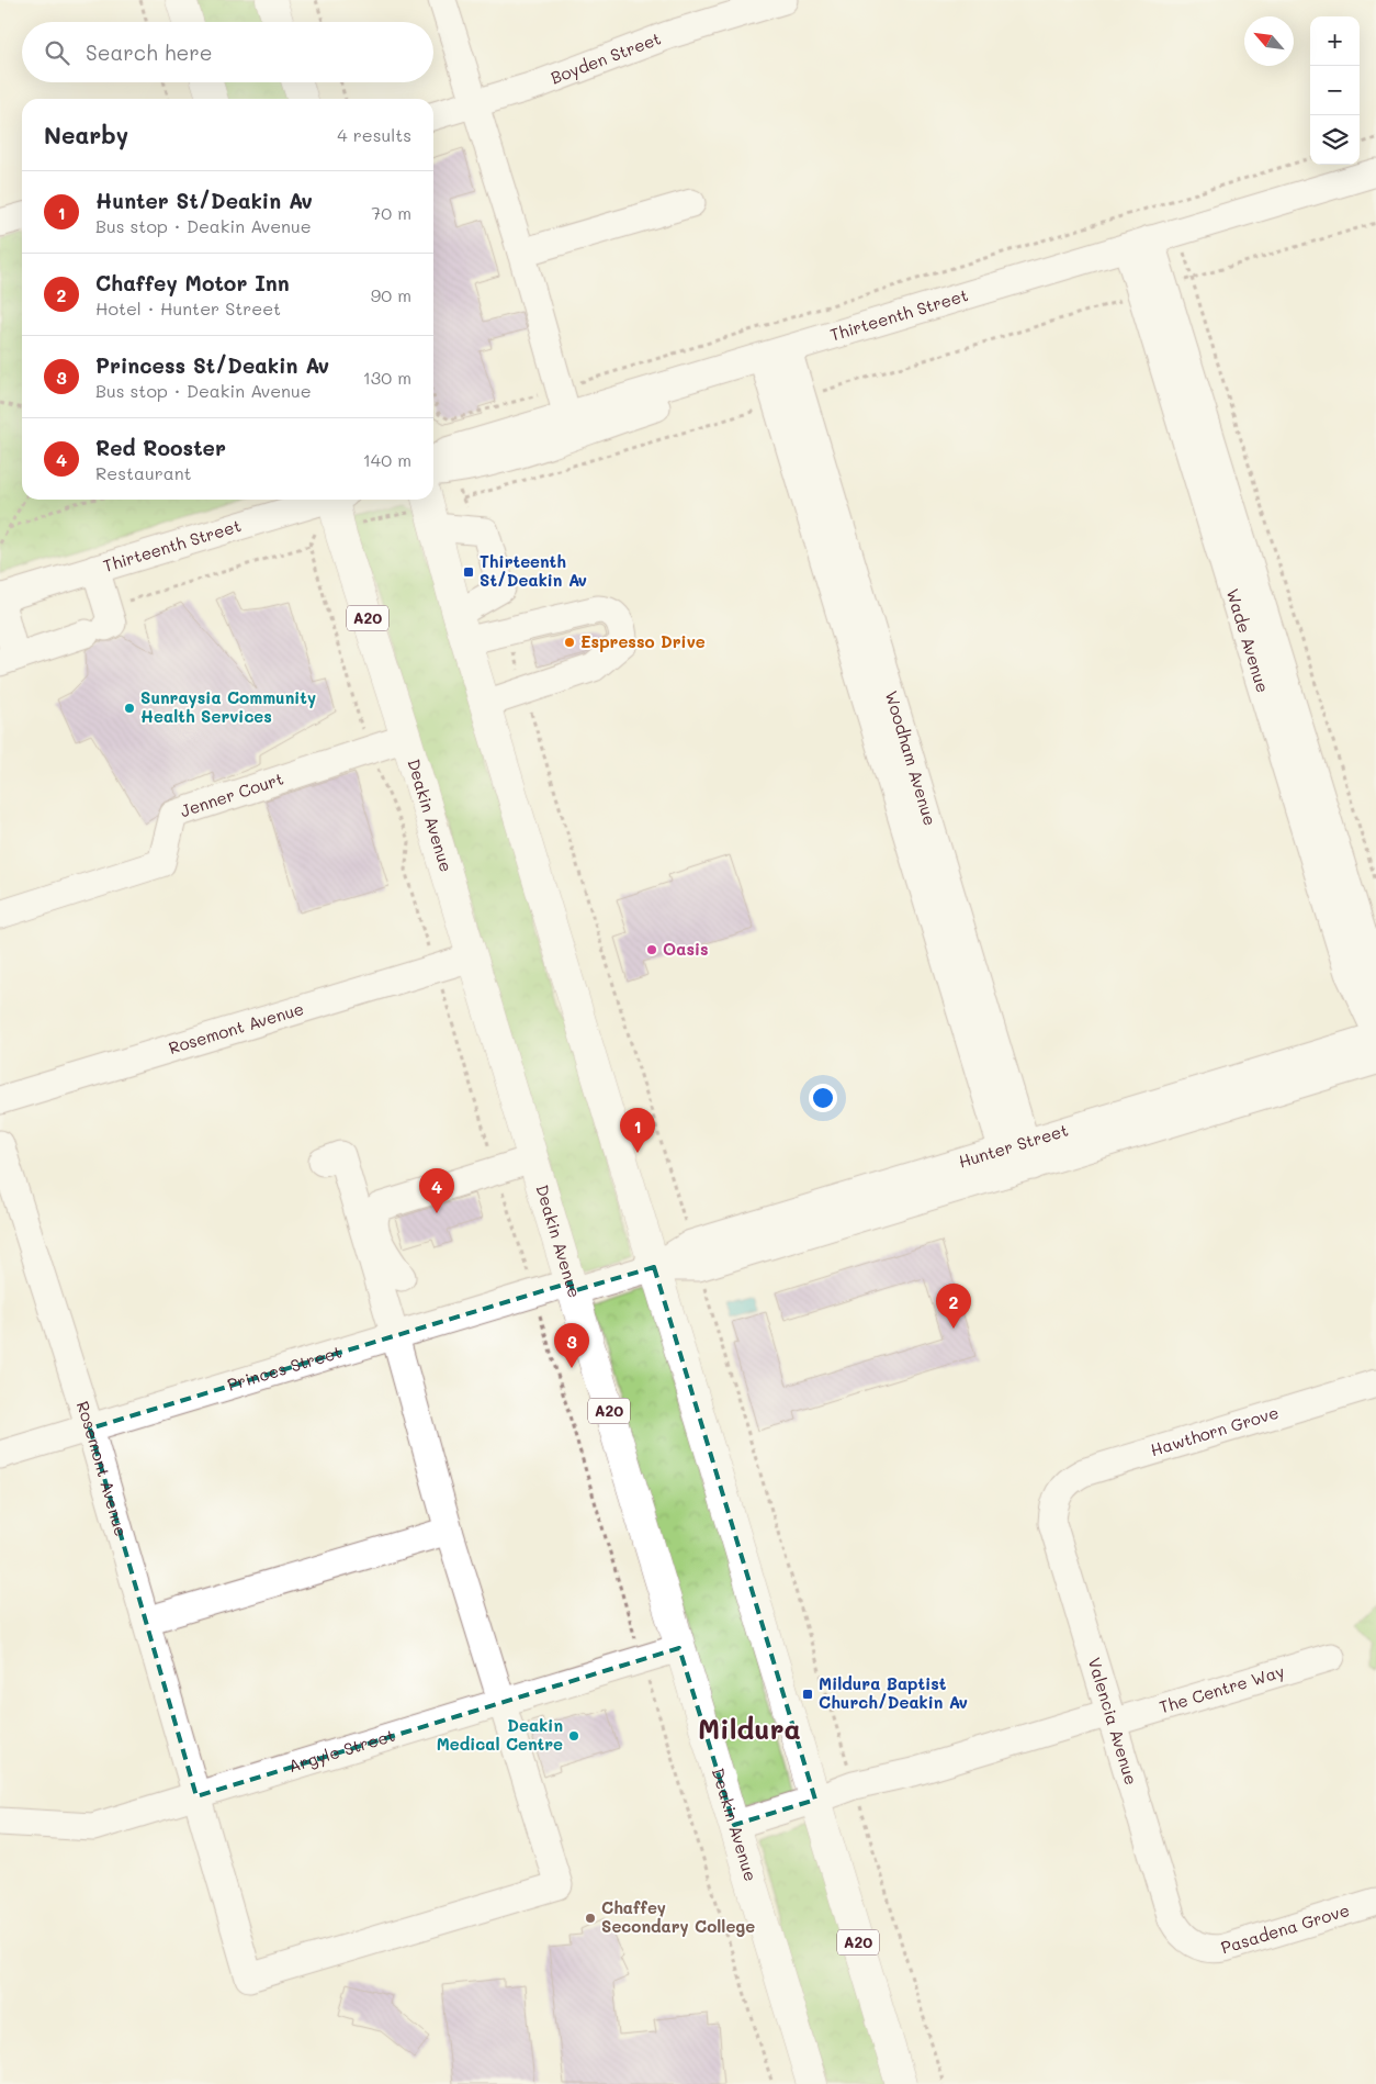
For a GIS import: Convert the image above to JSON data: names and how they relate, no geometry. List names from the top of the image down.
{
  "streets": {
    "highway": ["A20", "Deakin Avenue"],
    "street": [
      "Boyden Street",
      "Thirteenth Street",
      "Wade Avenue",
      "Woodham Avenue",
      "Jenner Court",
      "Rosemont Avenue",
      "Hunter Street",
      "Princes Street",
      "Hawthorn Grove",
      "The Centre Way",
      "Valencia Avenue",
      "Argyle Street",
      "Pasadena Grove"
    ]
  },
  "crossings": [
    ["Thirteenth Street", "Wade Avenue"],
    ["Thirteenth Street", "Woodham Avenue"],
    ["A20", "Hunter Street"],
    ["A20", "The Centre Way"],
    ["Woodham Avenue", "Hunter Street"],
    ["Jenner Court", "Deakin Avenue"],
    ["Deakin Avenue", "Rosemont Avenue"],
    ["Deakin Avenue", "Hunter Street"],
    ["Deakin Avenue", "Princes Street"],
    ["Deakin Avenue", "The Centre Way"],
    ["Deakin Avenue", "Argyle Street"],
    ["Rosemont Avenue", "Princes Street"],
    ["Rosemont Avenue", "Argyle Street"],
    ["Hunter Street", "Princes Street"],
    ["Hawthorn Grove", "Valencia Avenue"],
    ["The Centre Way", "Valencia Avenue"],
    ["Valencia Avenue", "Pasadena Grove"]
  ],
  "districts": ["Mildura"],
  "places": {
    "transit": ["Thirteenth St/Deakin Av", "Mildura Baptist Church/Deakin Av"],
    "other": [
      "Espresso Drive",
      "Sunraysia Community Health Services",
      "Oasis",
      "Deakin Medical Centre",
      "Chaffey Secondary College"
    ]
  },
  "north": "top left",
  "page": {
    "map_buttons": ["+", "−"],
    "search": "Search here",
    "heading": ["Nearby", "4 results"],
    "list": [
      {
        "mark": "1",
        "name": "Hunter St/Deakin Av",
        "note": "Bus stop · Deakin Avenue",
        "value": "70 m"
      },
      {
        "mark": "2",
        "name": "Chaffey Motor Inn",
        "note": "Hotel · Hunter Street",
        "value": "90 m"
      },
      {
        "mark": "3",
        "name": "Princess St/Deakin Av",
        "note": "Bus stop · Deakin Avenue",
        "value": "130 m"
      },
      {
        "mark": "4",
        "name": "Red Rooster",
        "note": "Restaurant",
        "value": "140 m"
      }
    ],
    "pins": [
      "1",
      "4",
      "2",
      "3"
    ]
  }
}
